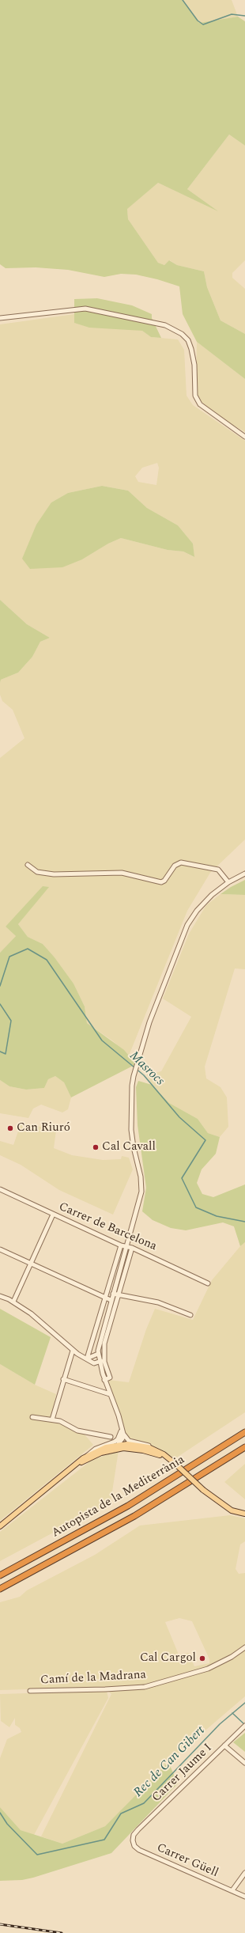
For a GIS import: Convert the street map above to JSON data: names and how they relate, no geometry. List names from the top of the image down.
{
  "streets": {
    "highway": ["Autopista de la Mediterrània"],
    "street": [
      "Carrer de Barcelona",
      "Camí de la Madrana",
      "Carrer Jaume I",
      "Carrer Güell"
    ]
  },
  "crossings": [
    ["Carrer Jaume I", "Carrer Güell"]
  ],
  "water": ["Masrocs", "Rec de Can Gibert"],
  "places": ["Can Riuró", "Cal Cavall", "Cal Cargol"]
}
